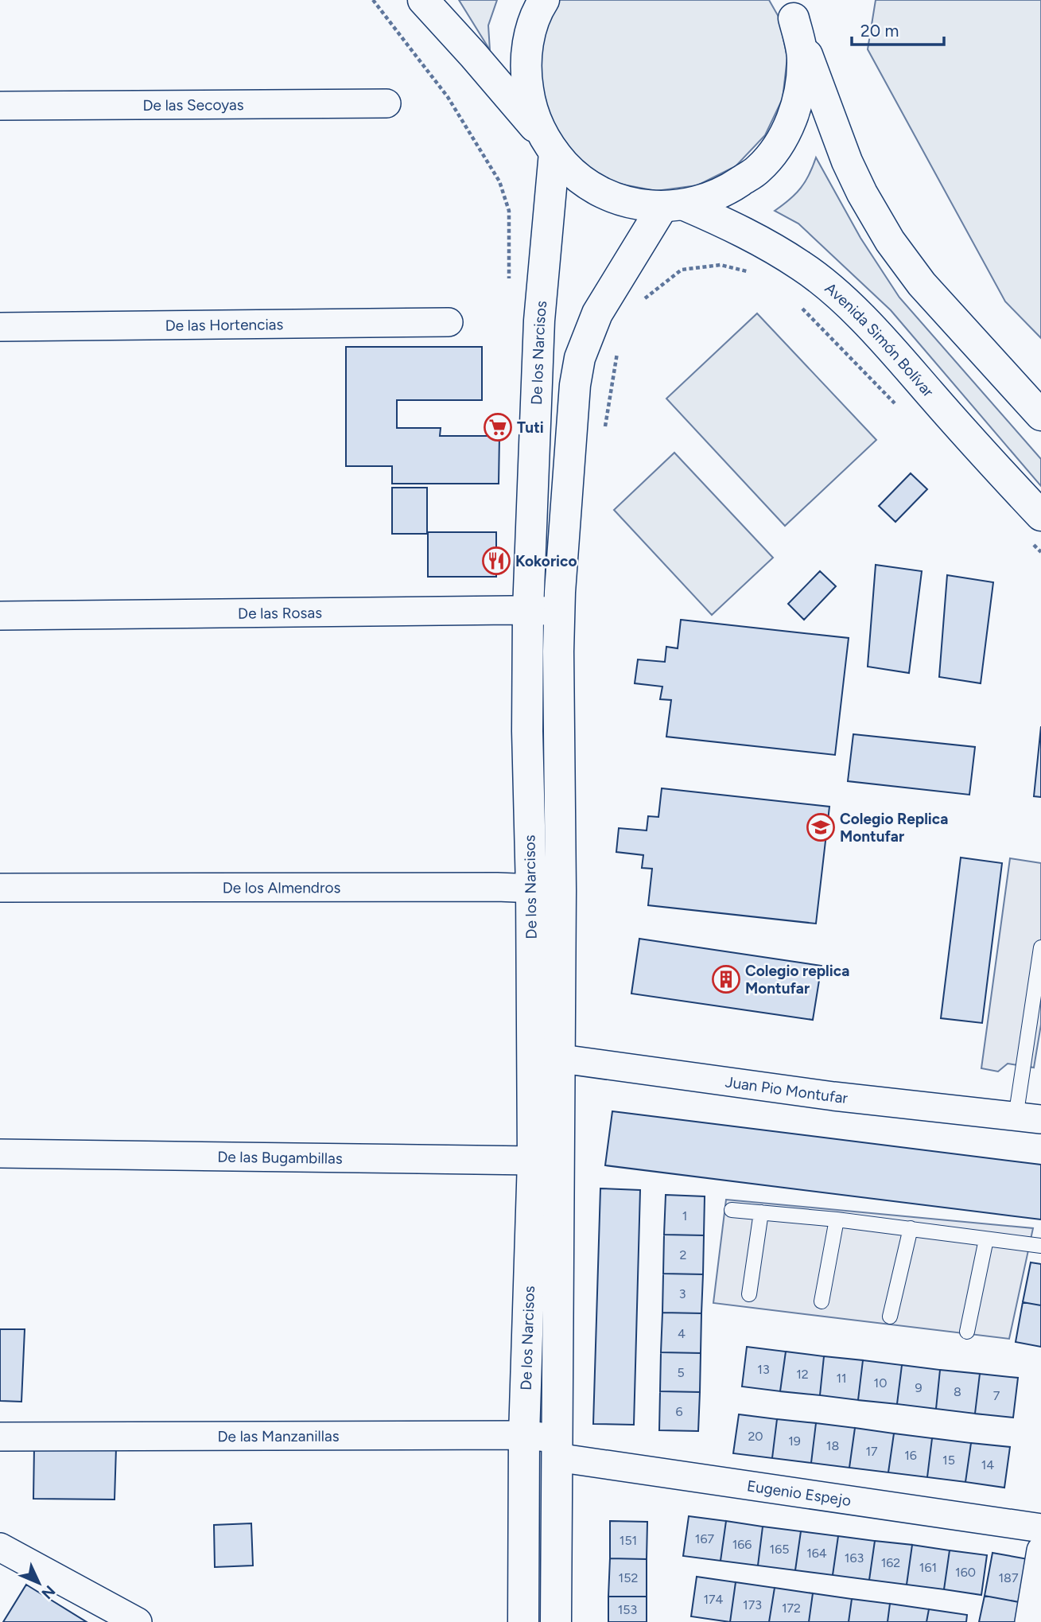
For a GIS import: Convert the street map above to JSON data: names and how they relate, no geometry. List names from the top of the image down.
{
  "streets": {
    "main road": ["Avenida Simón Bolívar", "De los Narcisos"],
    "street": [
      "De las Secoyas",
      "De las Hortencias",
      "De las Rosas",
      "De los Almendros",
      "Juan Pio Montufar",
      "De las Bugambillas",
      "De las Manzanillas",
      "Eugenio Espejo"
    ]
  },
  "crossings": [
    ["Avenida Simón Bolívar", "De los Narcisos"],
    ["De los Narcisos", "De las Rosas"],
    ["De los Narcisos", "De los Almendros"],
    ["De los Narcisos", "Juan Pio Montufar"],
    ["De los Narcisos", "De las Bugambillas"],
    ["De los Narcisos", "De las Manzanillas"],
    ["De los Narcisos", "Eugenio Espejo"],
    ["De las Manzanillas", "Eugenio Espejo"]
  ],
  "places": {
    "supermarket": ["Tuti"],
    "restaurant": ["Kokorico"],
    "school or university": ["Colegio Replica Montufar"],
    "building": ["Colegio replica Montufar"]
  },
  "house_numbers": [
    "1",
    "2",
    "3",
    "4",
    "13",
    "5",
    "12",
    "11",
    "10",
    "9",
    "8",
    "7",
    "6",
    "20",
    "19",
    "18",
    "17",
    "16",
    "15",
    "14",
    "167",
    "151",
    "166",
    "165",
    "164",
    "163",
    "162",
    "161",
    "160",
    "152",
    "187",
    "174",
    "173",
    "172",
    "153"
  ],
  "scale_bar": "20 m",
  "north": "bottom right"
}
